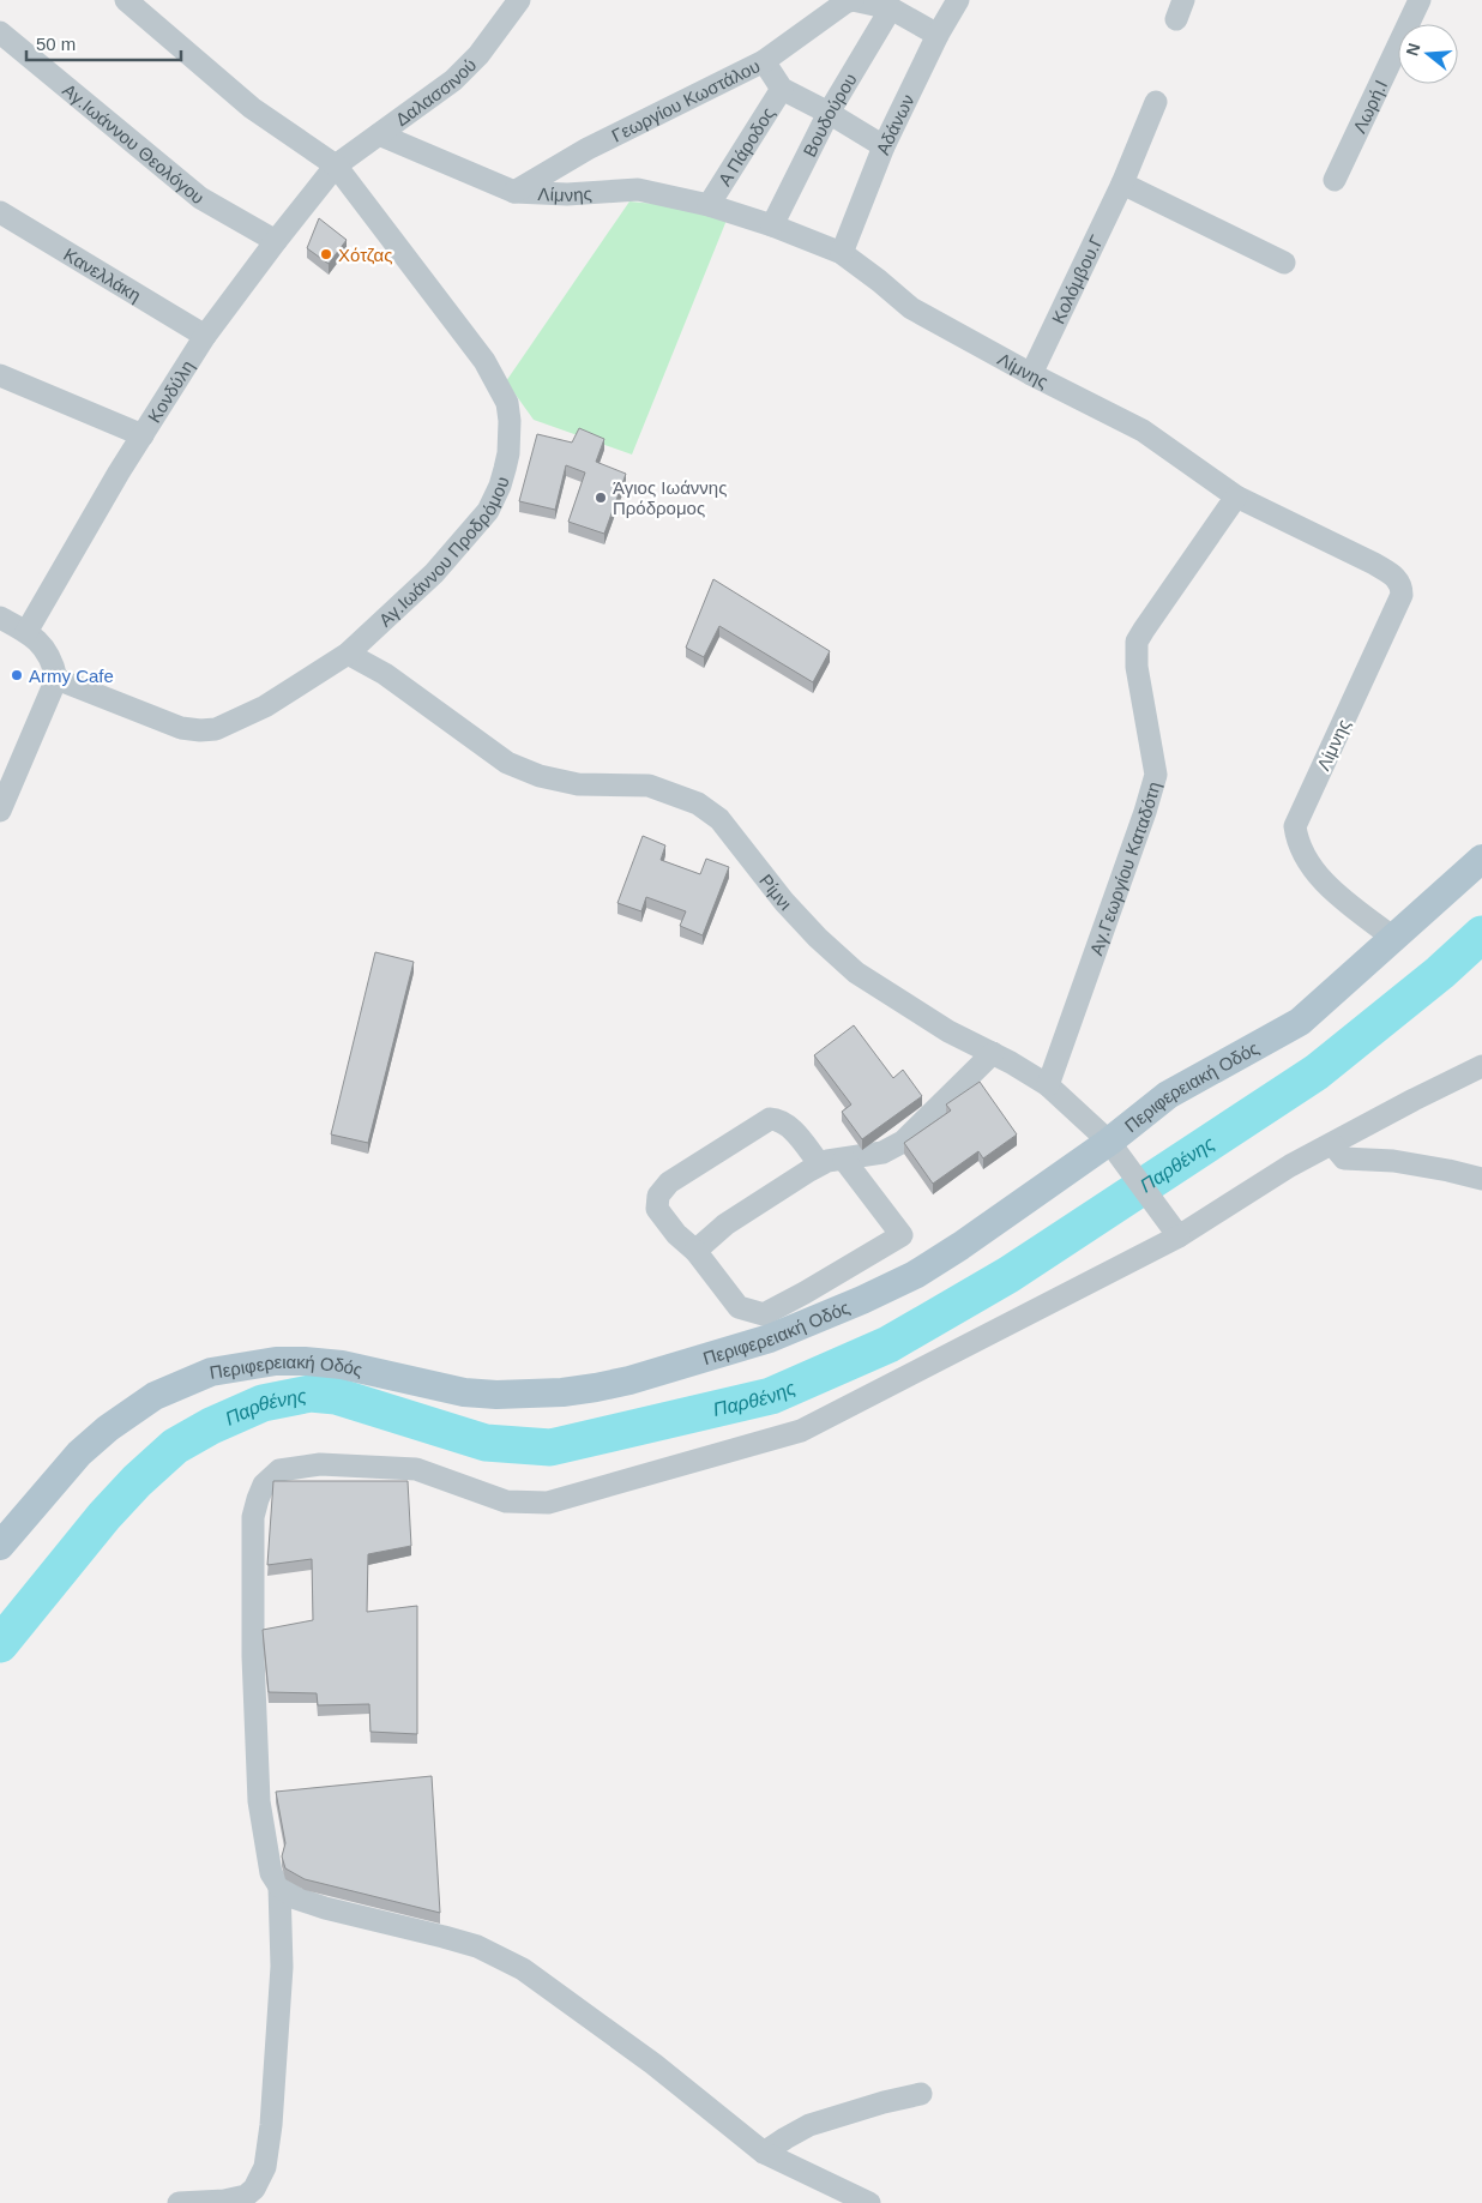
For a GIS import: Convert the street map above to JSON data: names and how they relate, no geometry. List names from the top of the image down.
{
  "streets": {
    "main road": ["Περιφερειακή Οδός"],
    "street": [
      "Δαλασσινού",
      "Γεωργίου Κωστάλου",
      "Λωρή.Ι",
      "Βουδούρου",
      "Αδάνων",
      "Αγ.Ιωάννου Θεολόγου",
      "Α Πάροδος",
      "Λίμνης",
      "Κανελλάκη",
      "Κολόμβου.Γ",
      "Κονδύλη",
      "Αγ.Ιωάννου Προδρόμου",
      "Αγ.Γεωργίου Καταδότη",
      "Ρίμνι"
    ]
  },
  "crossings": [
    ["Δαλασσινού", "Λίμνης"],
    ["Δαλασσινού", "Κονδύλη"],
    ["Δαλασσινού", "Αγ.Ιωάννου Προδρόμου"],
    ["Γεωργίου Κωστάλου", "Βουδούρου"],
    ["Γεωργίου Κωστάλου", "Αδάνων"],
    ["Γεωργίου Κωστάλου", "Λίμνης"],
    ["Βουδούρου", "Λίμνης"],
    ["Αδάνων", "Λίμνης"],
    ["Αγ.Ιωάννου Θεολόγου", "Κονδύλη"],
    ["Α Πάροδος", "Λίμνης"],
    ["Λίμνης", "Κολόμβου.Γ"],
    ["Λίμνης", "Αγ.Γεωργίου Καταδότη"],
    ["Λίμνης", "Περιφερειακή Οδός"],
    ["Κανελλάκη", "Κονδύλη"],
    ["Κονδύλη", "Αγ.Ιωάννου Προδρόμου"],
    ["Αγ.Ιωάννου Προδρόμου", "Ρίμνι"],
    ["Αγ.Γεωργίου Καταδότη", "Ρίμνι"],
    ["Ρίμνι", "Περιφερειακή Οδός"]
  ],
  "water": ["Παρθένης"],
  "places": ["Χότζας", "Άγιος Ιωάννης Πρόδρομος", "Army Cafe"],
  "scale_bar": "50 m",
  "north": "left"
}
